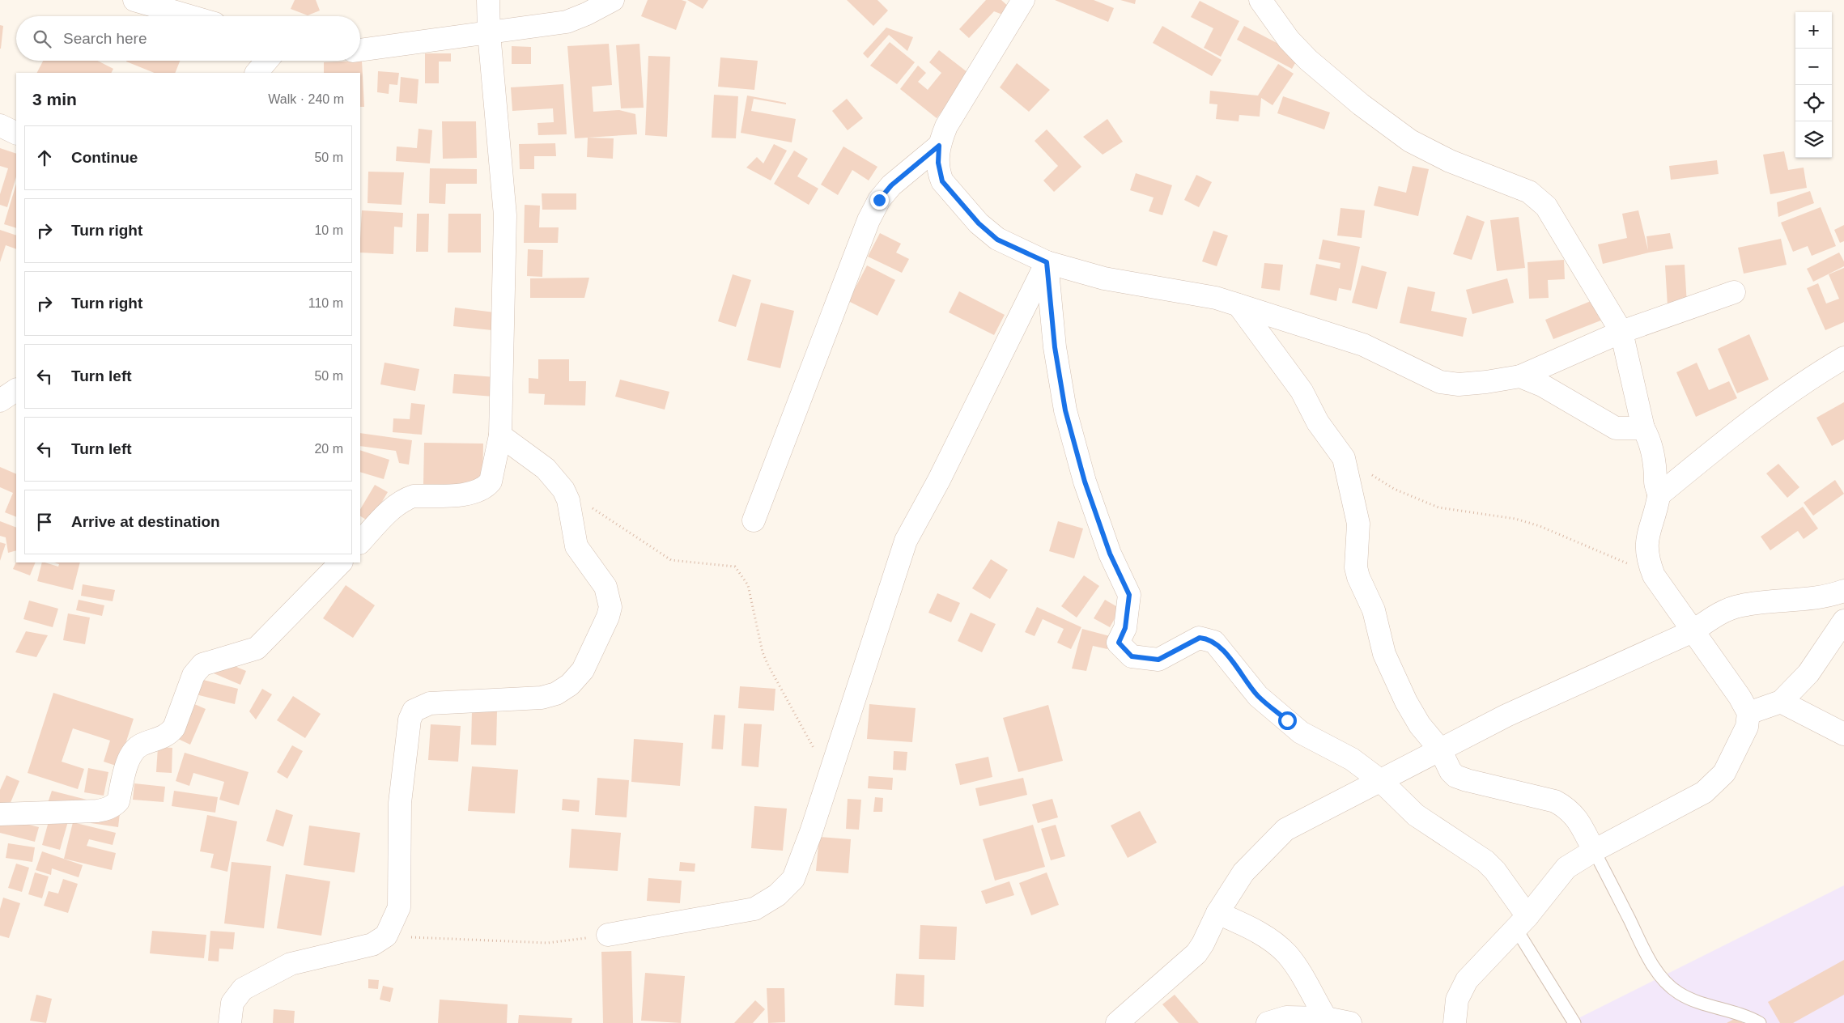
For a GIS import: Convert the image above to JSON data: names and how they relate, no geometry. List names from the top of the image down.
{
  "page": {
    "map_buttons": ["+", "−"],
    "search": "Search here",
    "heading": ["3 min", "Walk · 240 m"],
    "list": [
      ["Continue", "50 m"],
      ["Turn right", "10 m"],
      ["Turn right", "110 m"],
      ["Turn left", "50 m"],
      ["Turn left", "20 m"],
      "Arrive at destination"
    ]
  }
}
